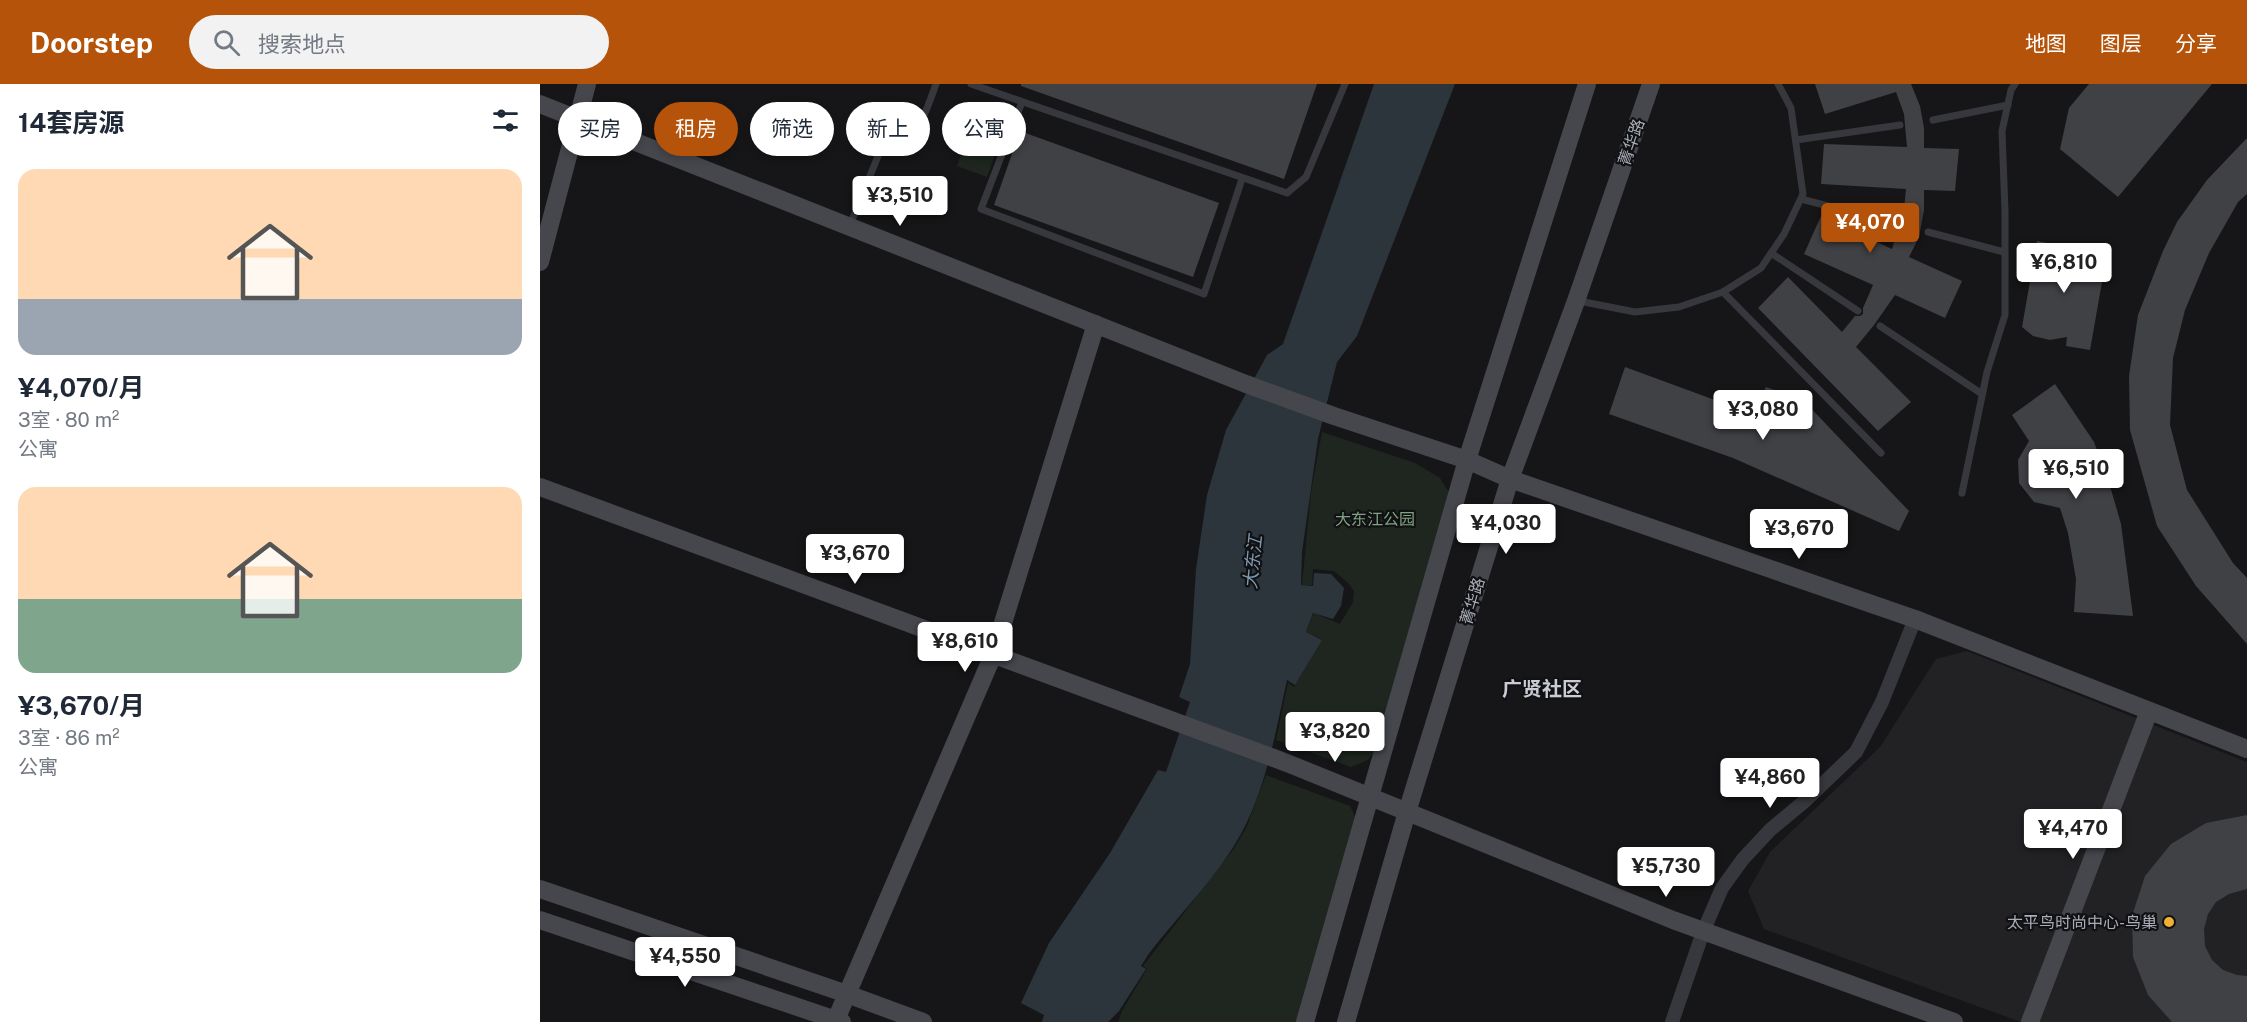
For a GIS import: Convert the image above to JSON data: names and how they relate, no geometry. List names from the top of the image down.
{
  "streets": {
    "street": ["菁华路"]
  },
  "districts": ["广贤社区"],
  "water": ["大东江"],
  "parks": ["大东江公园"],
  "places": ["太平鸟时尚中心-鸟巢"],
  "page": {
    "header": "Doorstep",
    "search": "搜索地点",
    "nav": ["地图", "图层", "分享"],
    "heading": "14套房源",
    "chip": [
      "买房",
      "租房",
      "筛选",
      "新上",
      "公寓"
    ],
    "list": [
      {
        "name": "¥4,070/月",
        "note": "3室 · 80 m² · 公寓"
      },
      {
        "name": "¥3,670/月",
        "note": "3室 · 86 m² · 公寓"
      }
    ],
    "price": [
      "¥3,510",
      "¥4,070",
      "¥6,810",
      "¥3,080",
      "¥6,510",
      "¥4,030",
      "¥3,670",
      "¥3,670",
      "¥8,610",
      "¥3,820",
      "¥4,860",
      "¥4,470",
      "¥5,730",
      "¥4,550"
    ]
  }
}
